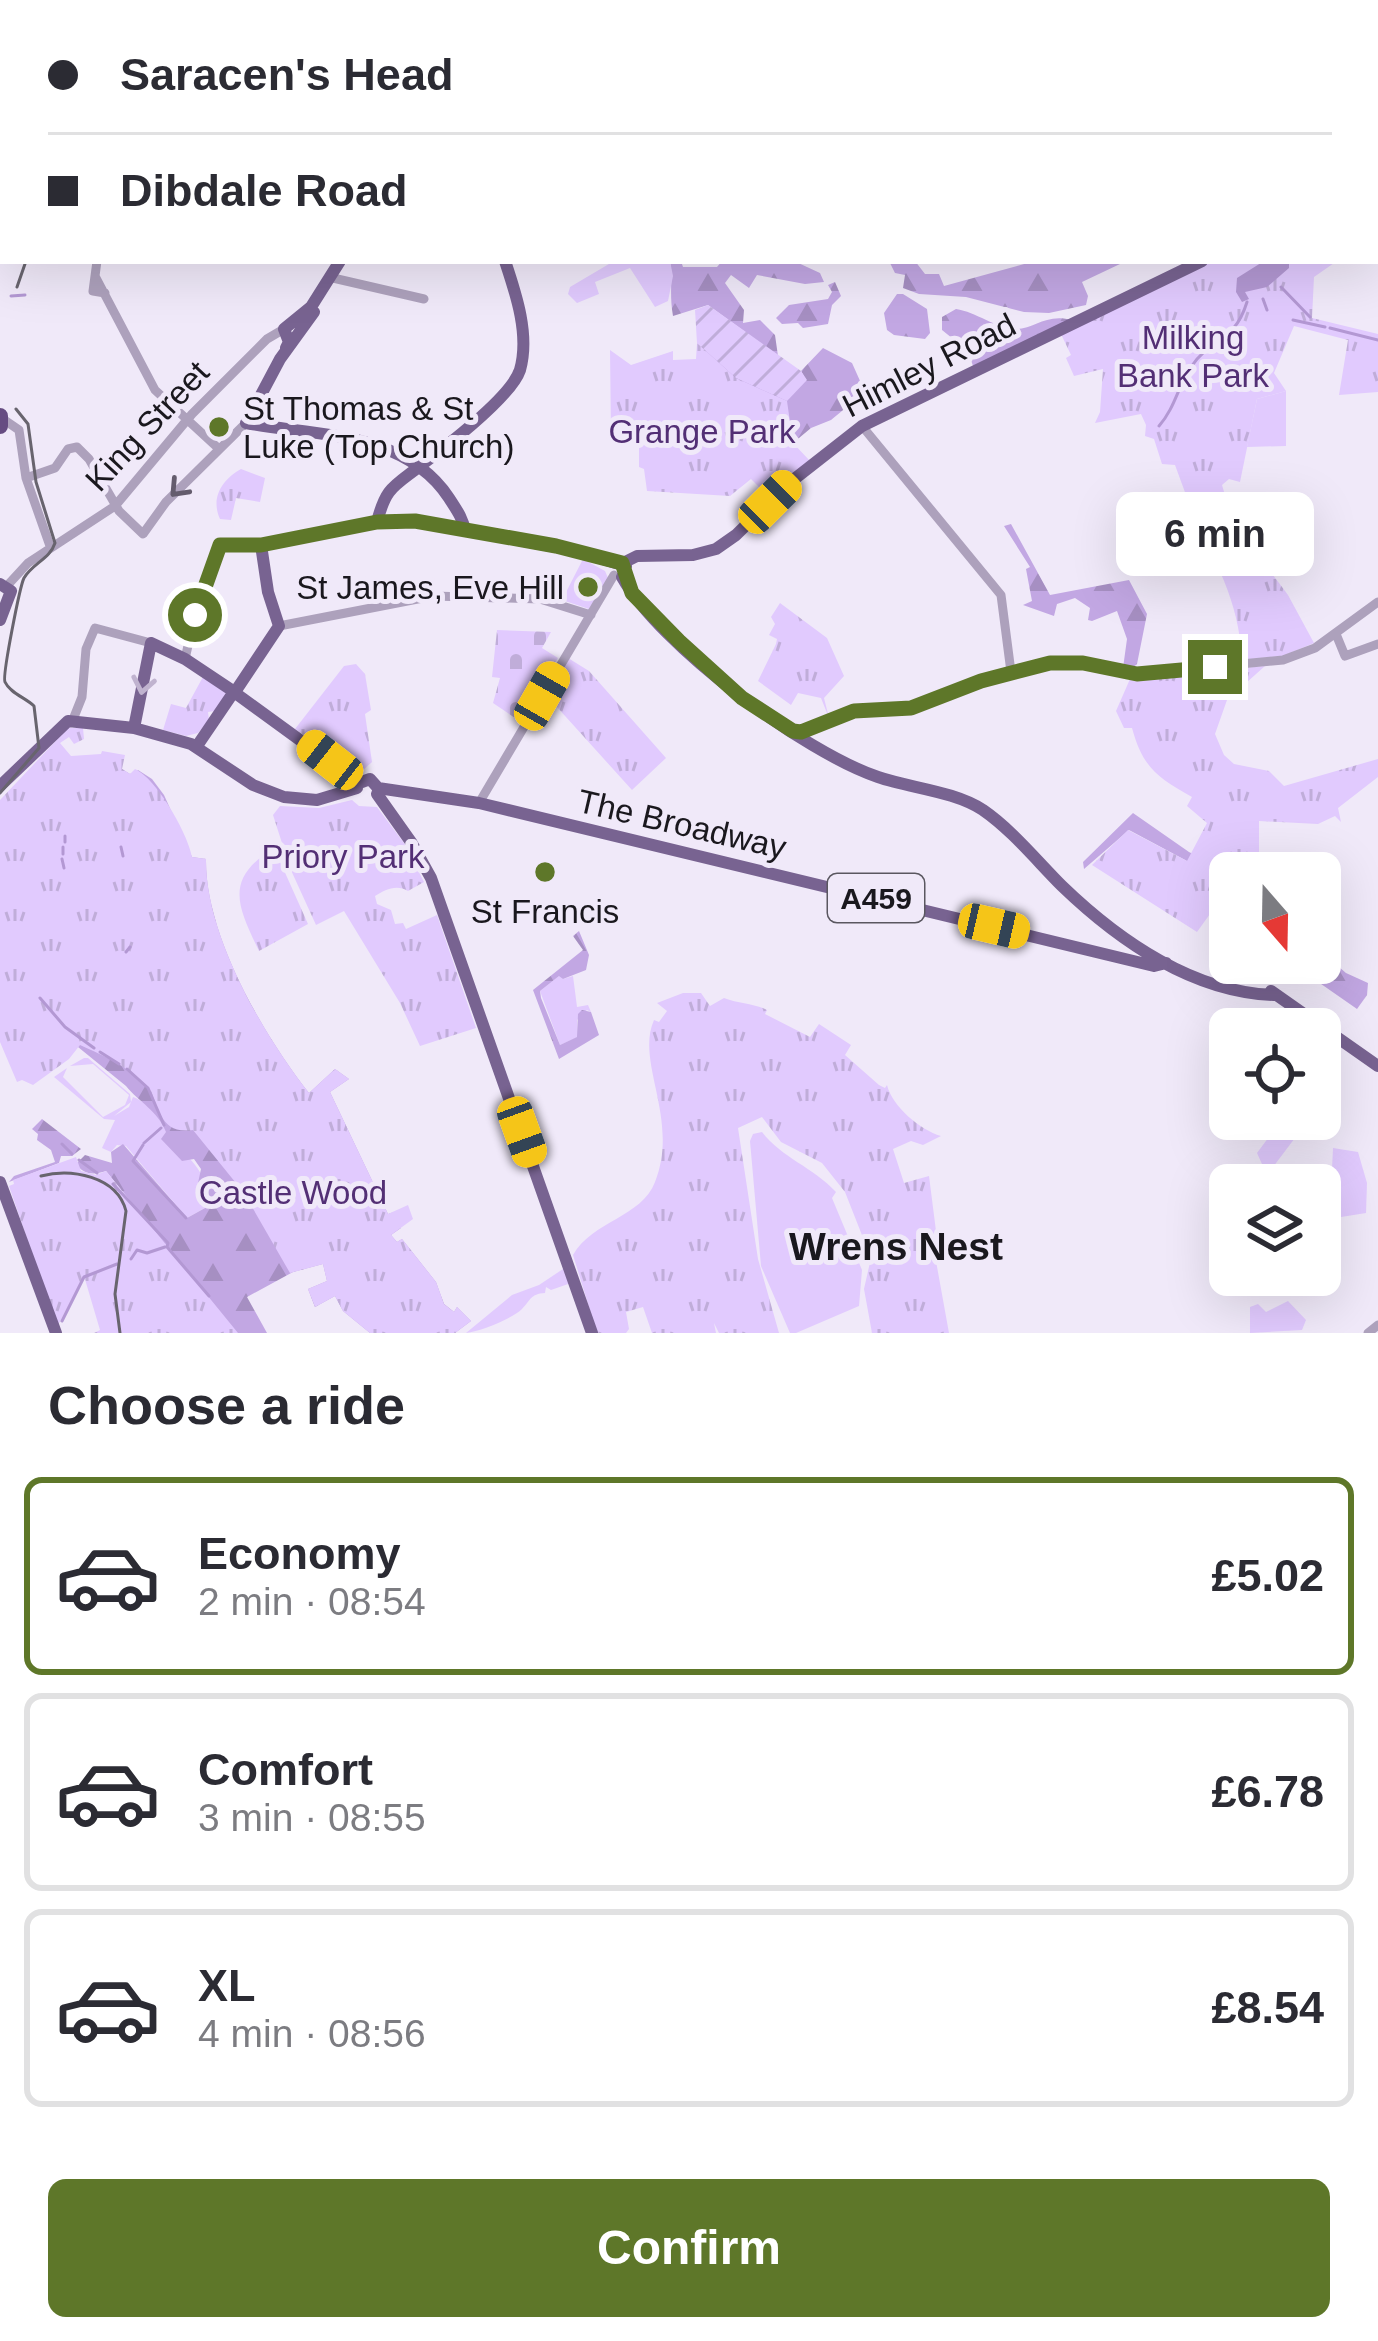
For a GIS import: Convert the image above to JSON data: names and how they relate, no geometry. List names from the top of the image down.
{
  "streets": {
    "main road": ["Himley Road", "The Broadway", "A459"],
    "street": ["King Street"]
  },
  "crossings": [
    ["The Broadway", "A459"]
  ],
  "districts": ["Wrens Nest"],
  "parks": [
    "Milking Bank Park",
    "Grange Park",
    "Priory Park",
    "Castle Wood"
  ],
  "places": ["St Thomas & St Luke (Top Church)", "St James, Eve Hill", "St Francis"],
  "north": "bottom",
  "page": {
    "banner": ["Saracen's Head", "Dibdale Road"],
    "bubble": "6 min",
    "heading": "Choose a ride",
    "list": [
      {
        "name": "Economy",
        "note": "2 min · 08:54",
        "value": "£5.02"
      },
      {
        "name": "Comfort",
        "note": "3 min · 08:55",
        "value": "£6.78"
      },
      {
        "name": "XL",
        "note": "4 min · 08:56",
        "value": "£8.54"
      }
    ],
    "buttons": "Confirm"
  }
}
